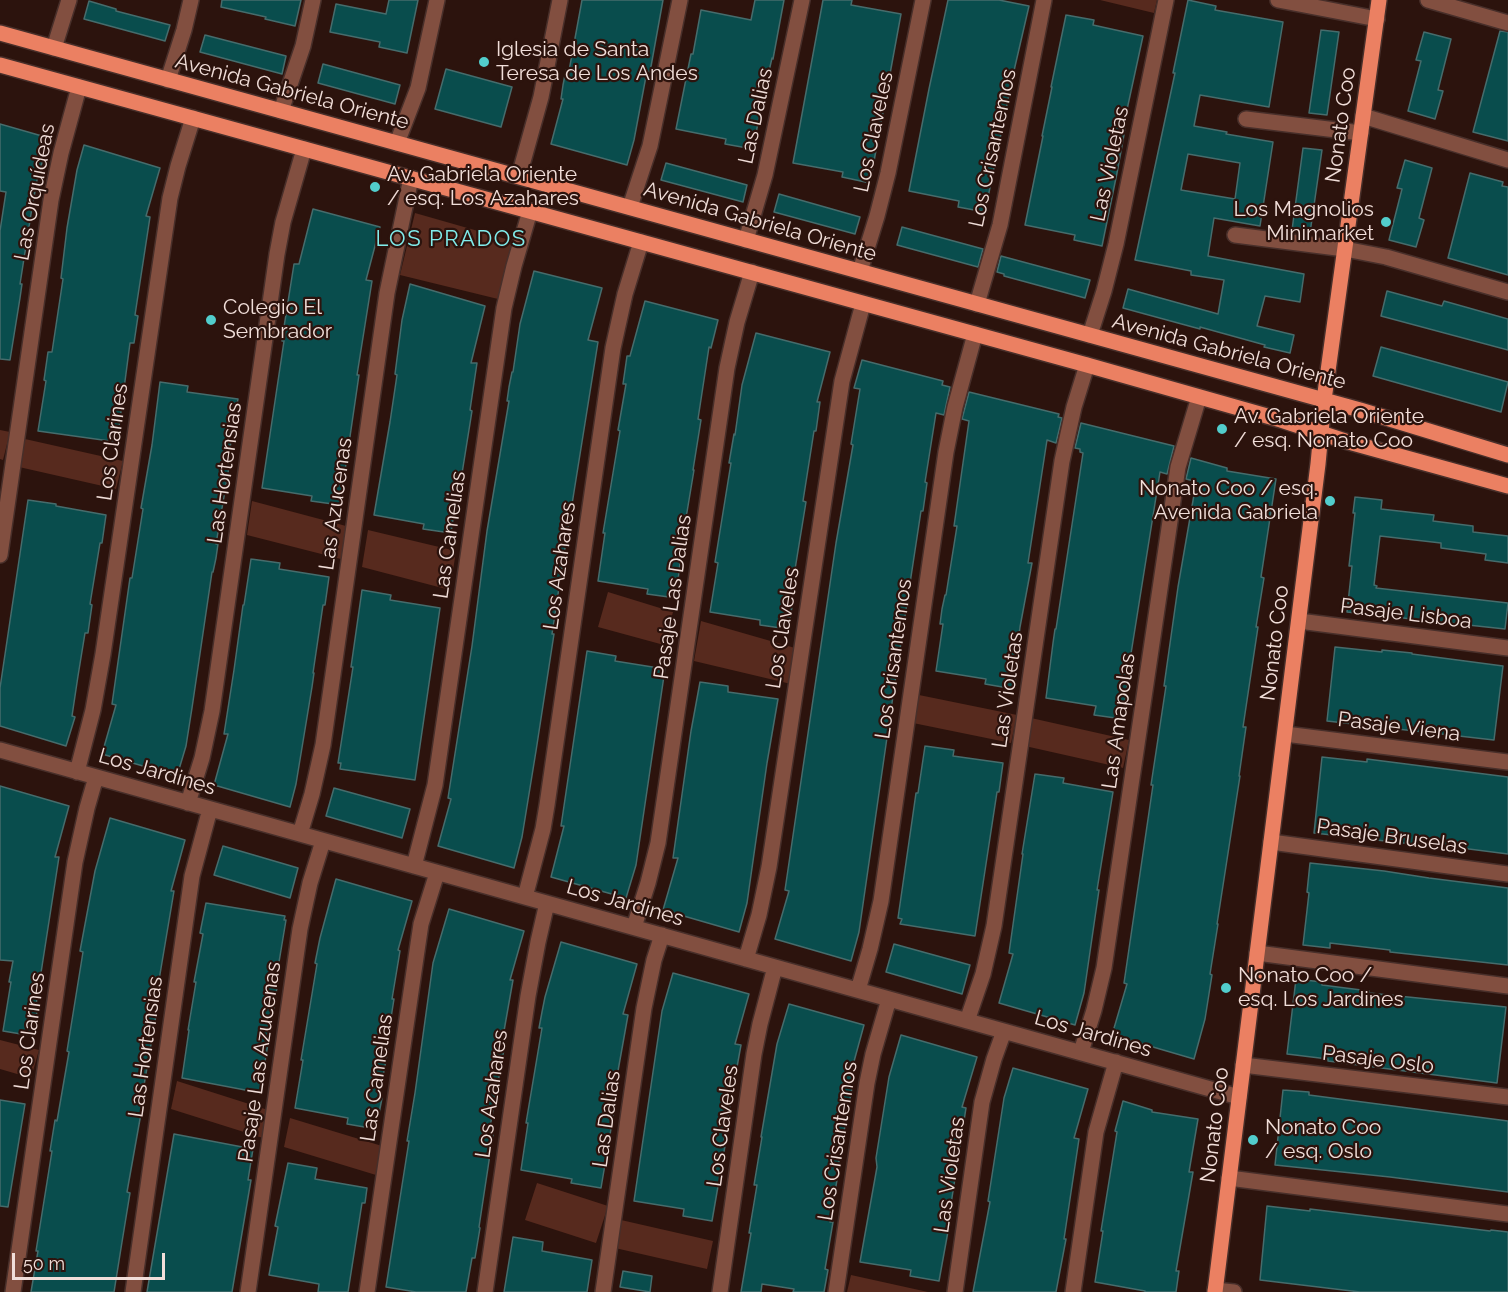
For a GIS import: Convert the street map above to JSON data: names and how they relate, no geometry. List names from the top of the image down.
{
  "streets": {
    "main road": ["Avenida Gabriela Oriente", "Nonato Coo"],
    "street": [
      "Las Dalias",
      "Los Claveles",
      "Los Crisantemos",
      "Las Violetas",
      "Las Orquídeas",
      "Los Clarines",
      "Las Hortensias",
      "Las Azucenas",
      "Las Camelias",
      "Los Azahares",
      "Pasaje Las Dalias",
      "Pasaje Lisboa",
      "Las Amapolas",
      "Pasaje Viena",
      "Los Jardines",
      "Pasaje Bruselas",
      "Pasaje Oslo",
      "Pasaje Las Azucenas"
    ]
  },
  "crossings": [
    ["Avenida Gabriela Oriente", "Las Dalias"],
    ["Avenida Gabriela Oriente", "Nonato Coo"],
    ["Avenida Gabriela Oriente", "Los Claveles"],
    ["Avenida Gabriela Oriente", "Los Crisantemos"],
    ["Avenida Gabriela Oriente", "Las Violetas"],
    ["Las Dalias", "Los Jardines"],
    ["Nonato Coo", "Pasaje Lisboa"],
    ["Nonato Coo", "Pasaje Viena"],
    ["Nonato Coo", "Los Jardines"],
    ["Nonato Coo", "Pasaje Bruselas"],
    ["Nonato Coo", "Pasaje Oslo"],
    ["Los Claveles", "Los Jardines"],
    ["Los Crisantemos", "Los Jardines"],
    ["Las Violetas", "Los Jardines"],
    ["Los Clarines", "Los Jardines"],
    ["Las Hortensias", "Los Jardines"],
    ["Las Azucenas", "Los Jardines"],
    ["Las Camelias", "Los Jardines"],
    ["Los Azahares", "Los Jardines"],
    ["Pasaje Las Dalias", "Los Jardines"],
    ["Las Amapolas", "Los Jardines"],
    ["Los Jardines", "Pasaje Las Azucenas"]
  ],
  "districts": ["LOS PRADOS"],
  "places": [
    "Iglesia de Santa Teresa de Los Andes",
    "Av. Gabriela Oriente / esq. Los Azahares",
    "Los Magnolios Minimarket",
    "Colegio El Sembrador",
    "Av. Gabriela Oriente / esq. Nonato Coo",
    "Nonato Coo / esq. Avenida Gabriela",
    "Nonato Coo / esq. Los Jardines",
    "Nonato Coo / esq. Oslo"
  ],
  "scale_bar": "50 m"
}
